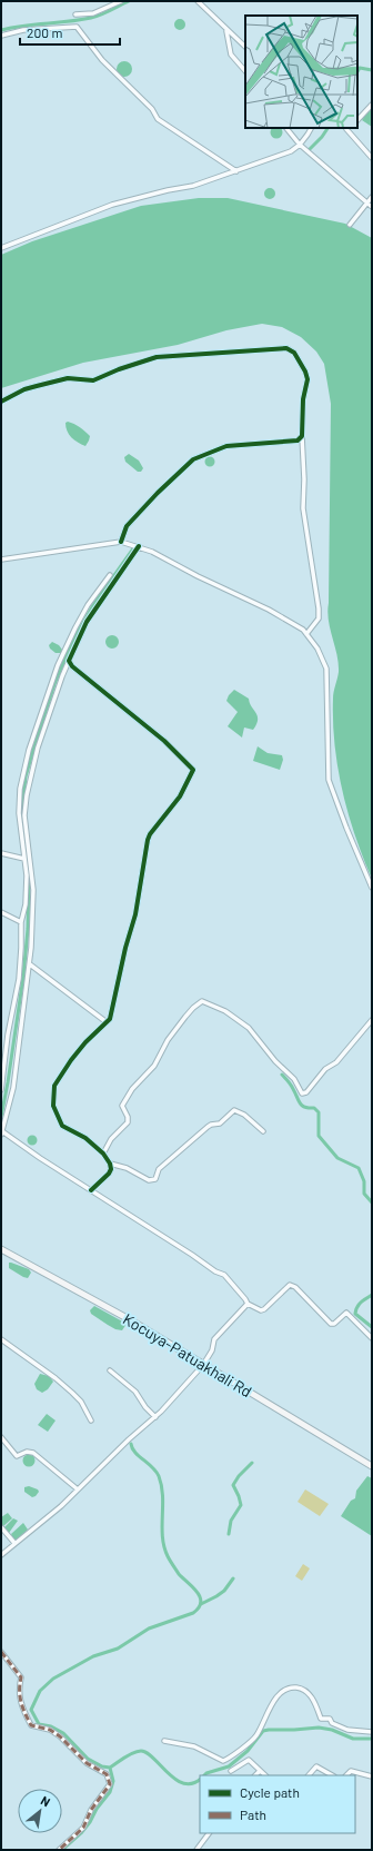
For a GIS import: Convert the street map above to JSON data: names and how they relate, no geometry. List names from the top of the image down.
{
  "streets": {
    "main road": ["Kocuya-Patuakhali Rd"]
  },
  "legend": ["Cycle path", "Path"],
  "scale_bar": "200 m",
  "north": "top right"
}
